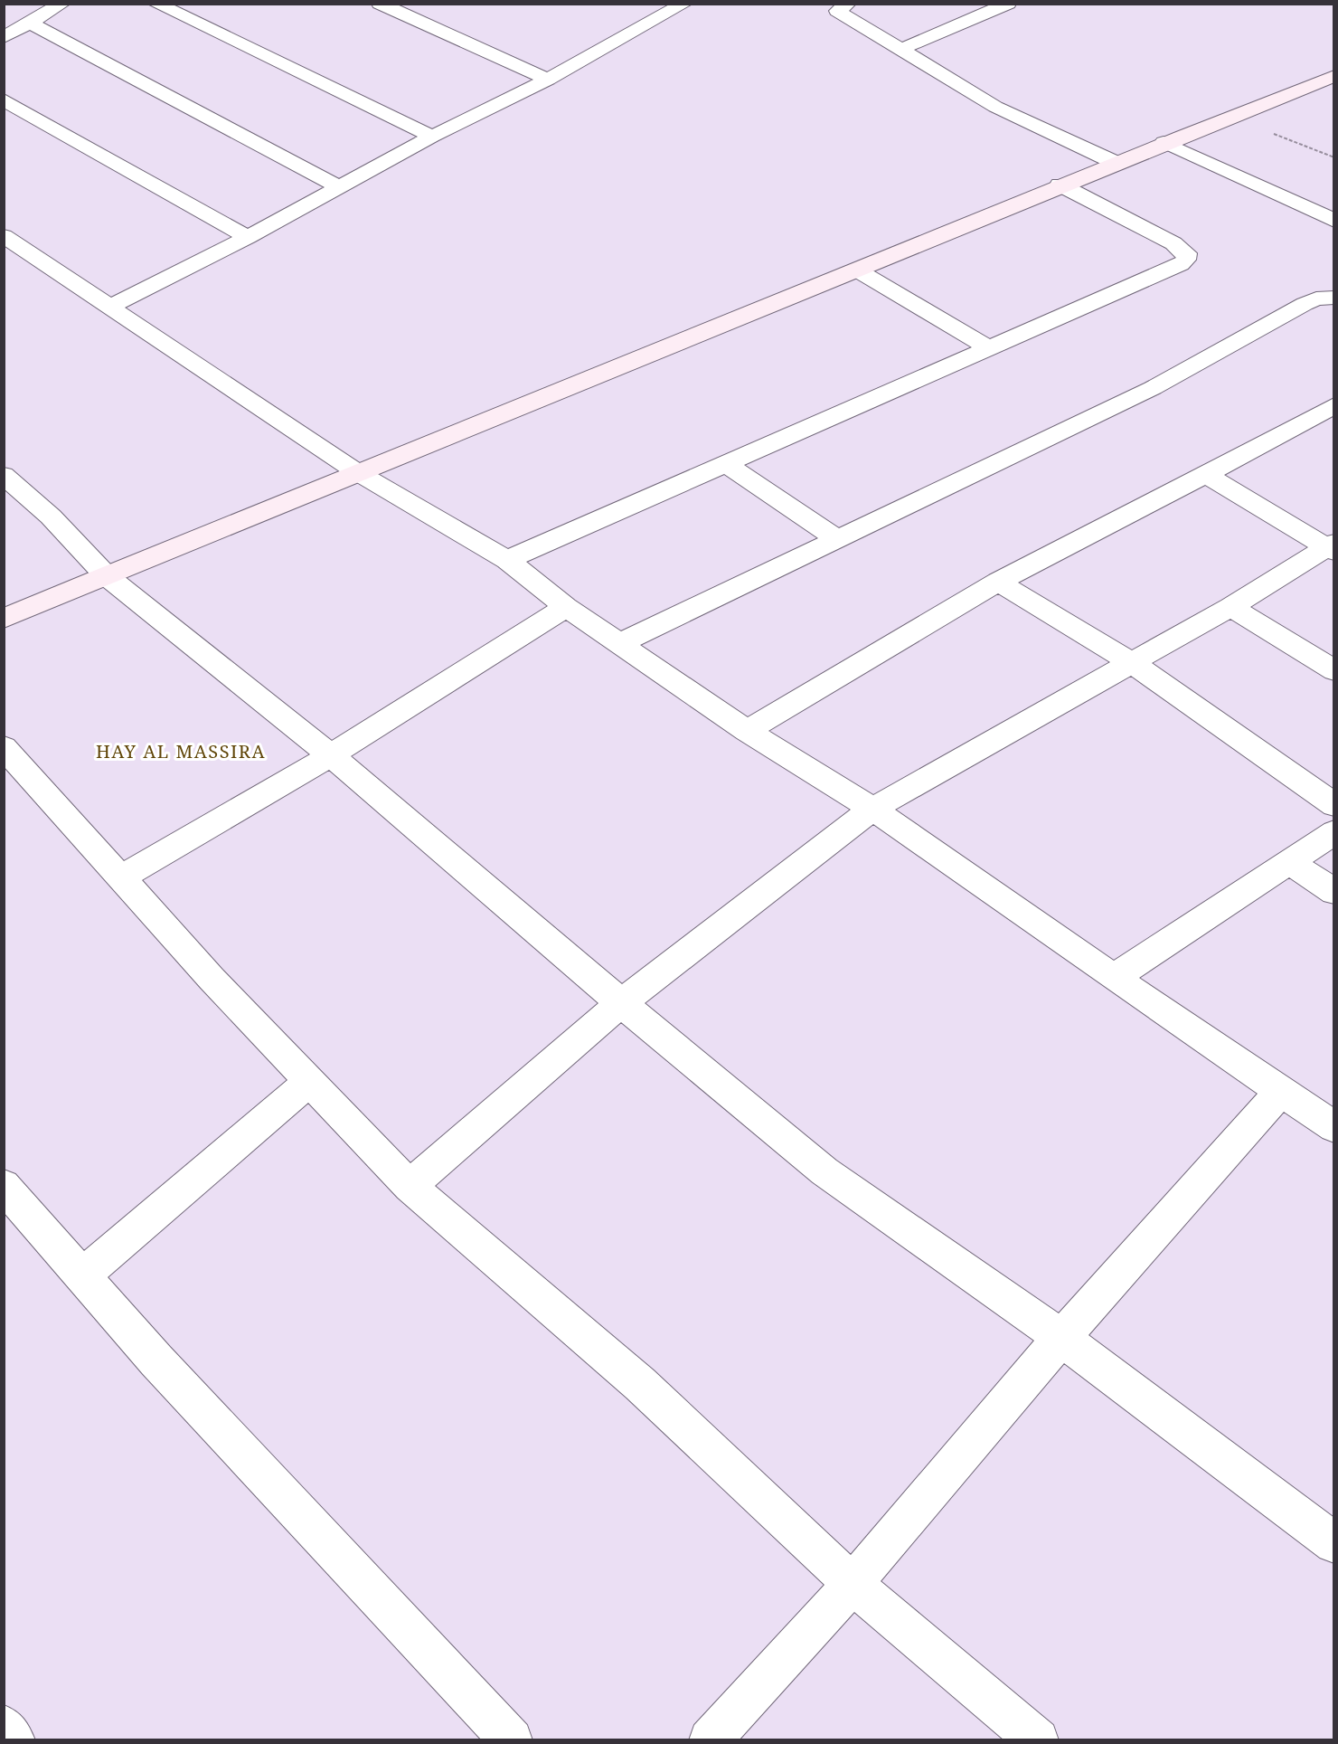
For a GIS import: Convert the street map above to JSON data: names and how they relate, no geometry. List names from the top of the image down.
{
  "districts": ["HAY AL MASSIRA"]
}
